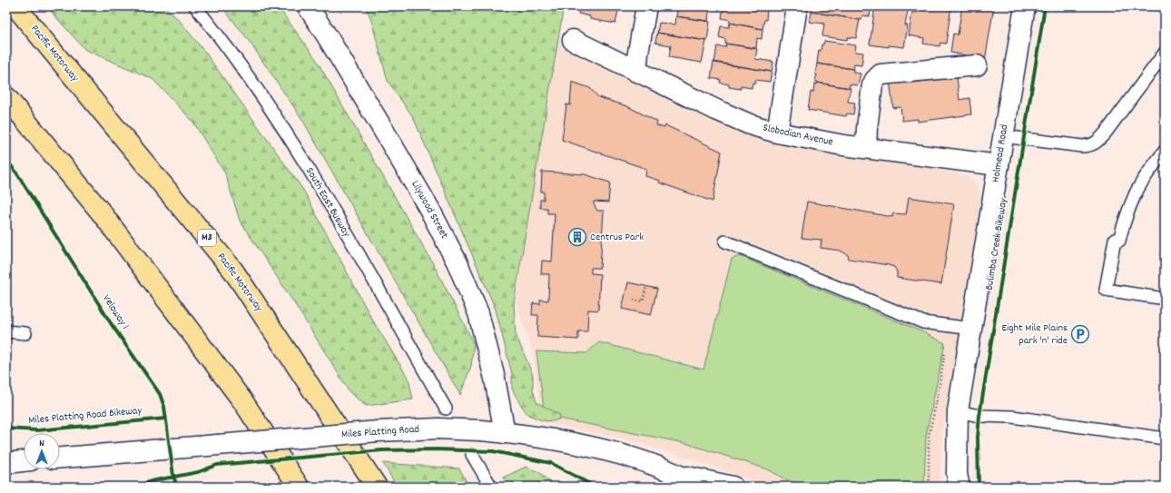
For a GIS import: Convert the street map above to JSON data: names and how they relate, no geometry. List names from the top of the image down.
{
  "streets": {
    "highway": ["Pacific Motorway", "M3"],
    "street": [
      "Slobodian Avenue",
      "Holmead Road",
      "Lilywood Street",
      "Miles Platting Road"
    ],
    "lane": ["South East Busway"],
    "cycle path": ["Bulimba Creek Bikeway", "Veloway 1", "Miles Platting Road Bikeway"]
  },
  "crossings": [
    ["Slobodian Avenue", "Holmead Road"],
    ["Lilywood Street", "Miles Platting Road"]
  ],
  "places": {
    "building": ["Centrus Park"],
    "parking": ["Eight Mile Plains park 'n' ride"]
  },
  "north": "top"
}
